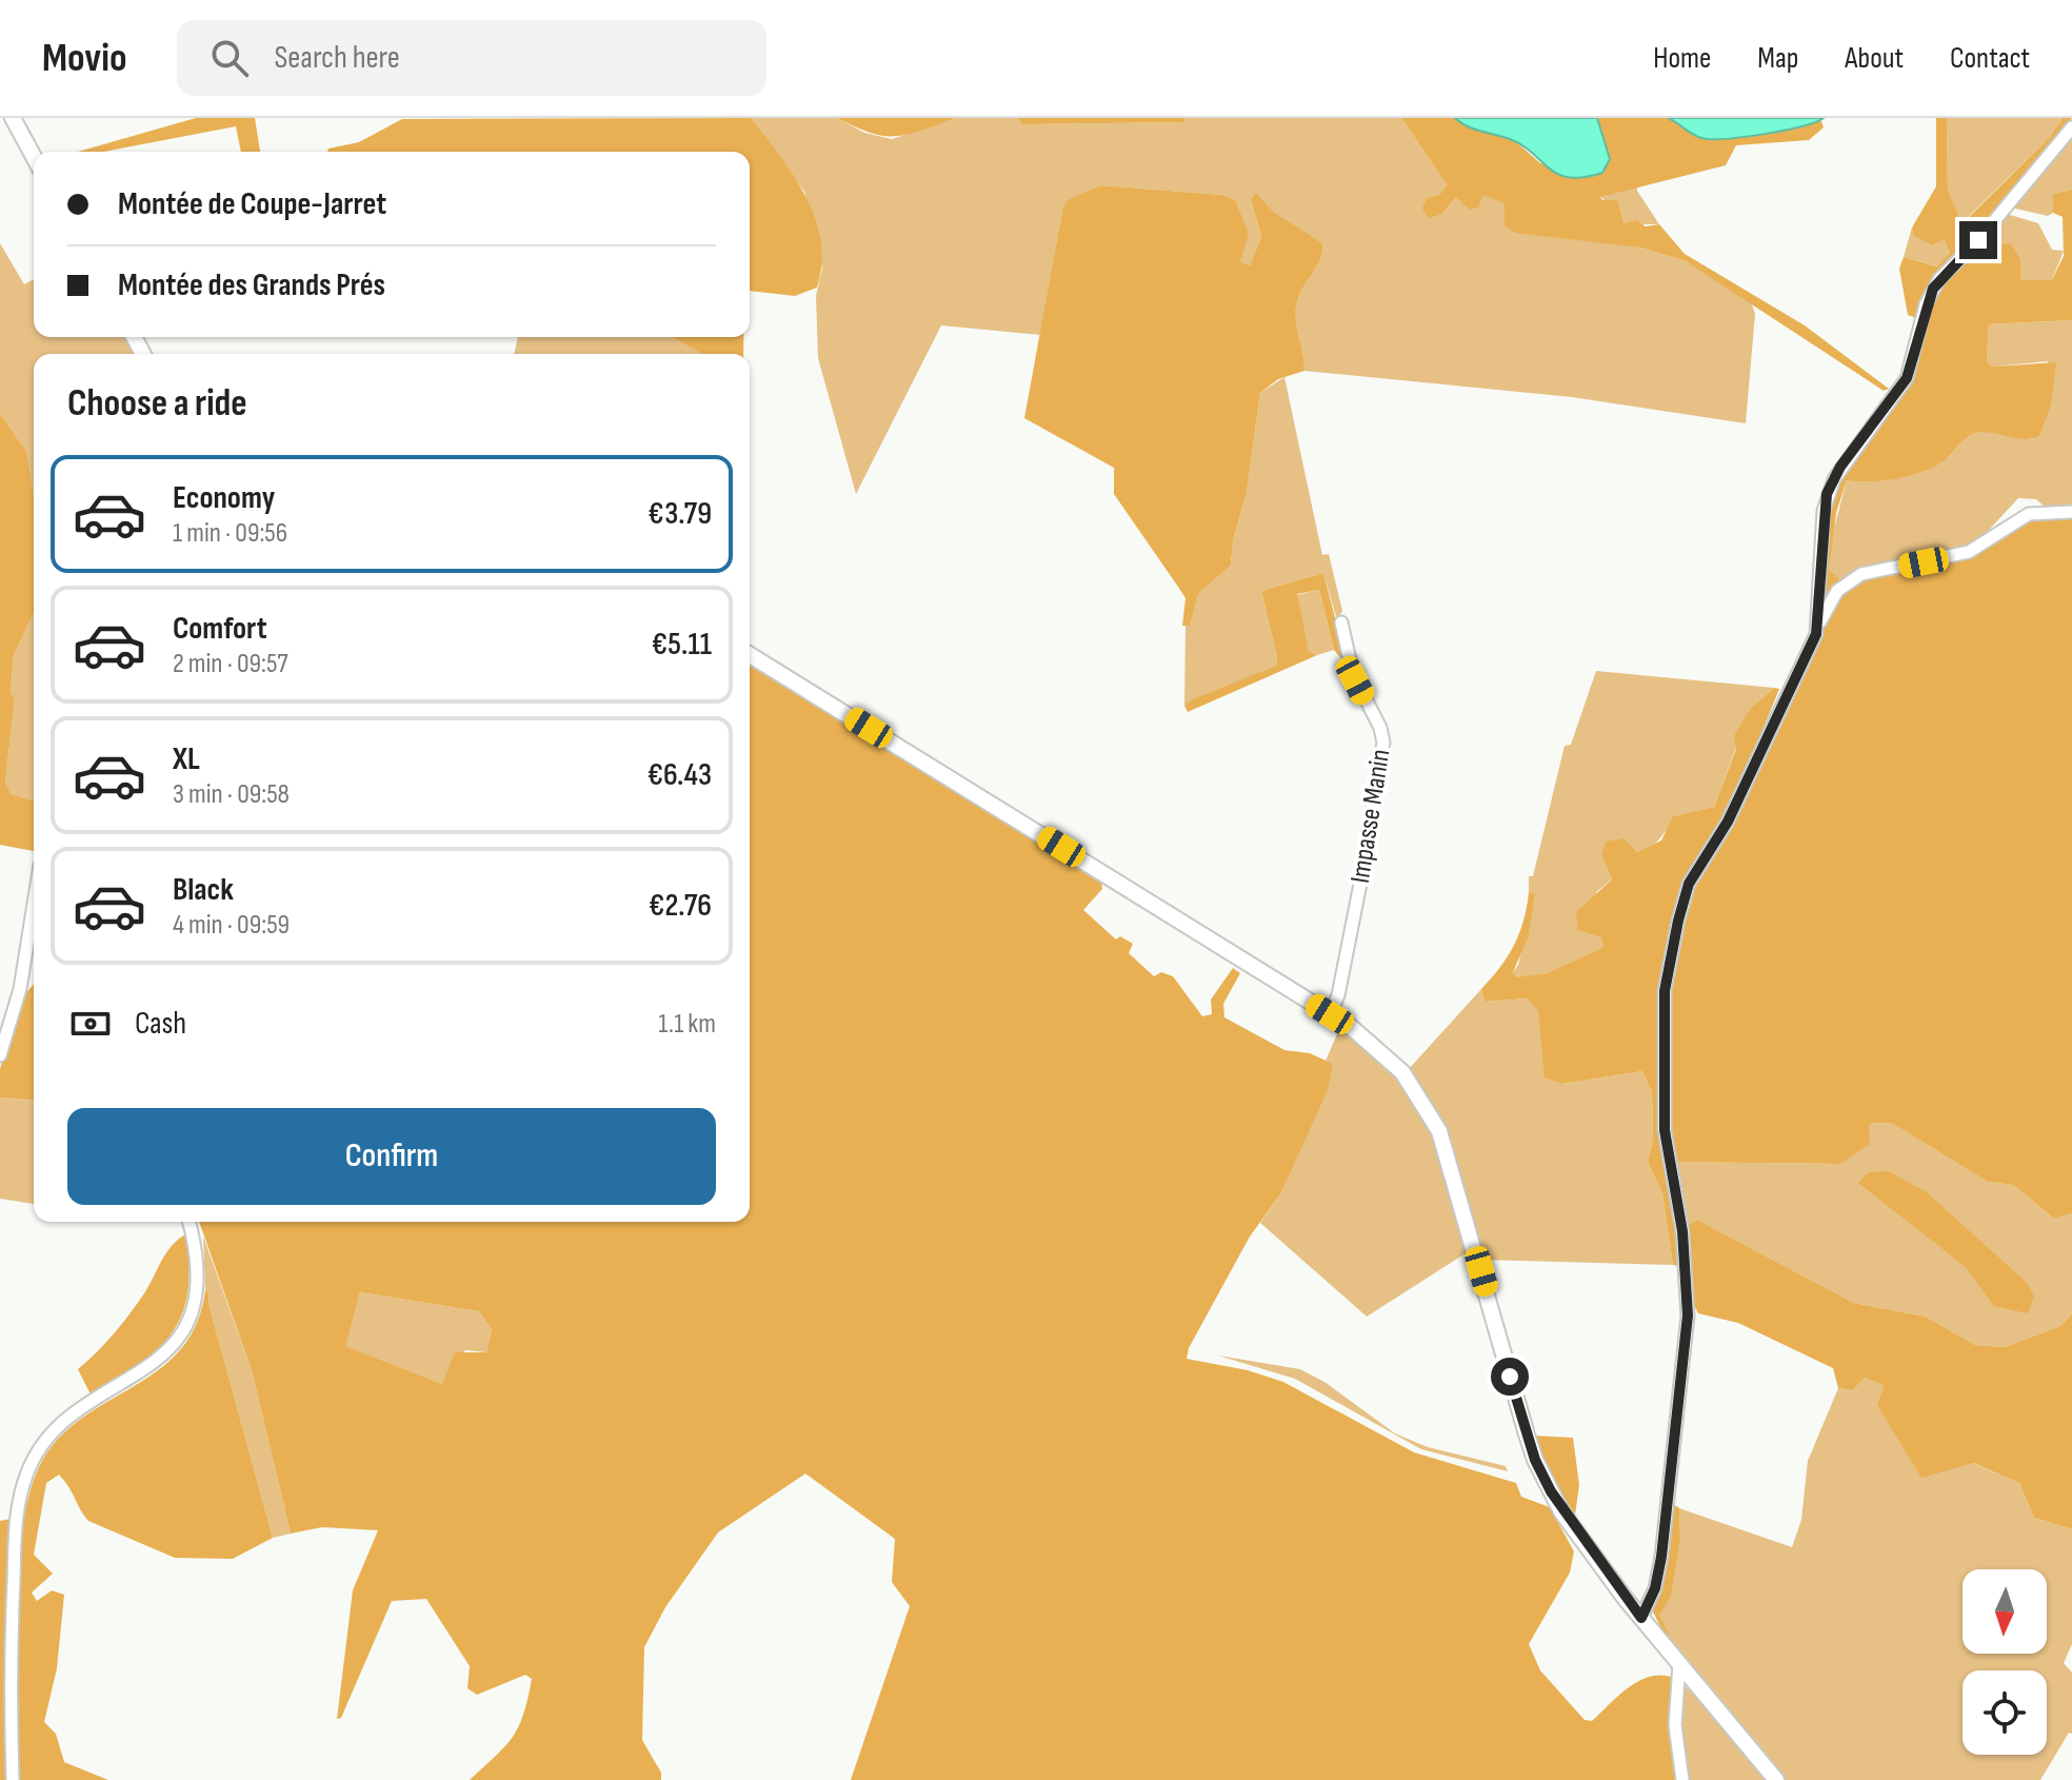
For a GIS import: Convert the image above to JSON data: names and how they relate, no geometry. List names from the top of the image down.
{
  "streets": {
    "street": ["Impasse Manin"]
  },
  "north": "bottom",
  "page": {
    "header": "Movio",
    "search": "Search here",
    "nav": [
      "Home",
      "Map",
      "About",
      "Contact"
    ],
    "banner": ["Montée de Coupe-Jarret", "Montée des Grands Prés"],
    "heading": "Choose a ride",
    "list": [
      {
        "name": "Economy",
        "note": "1 min · 09:56",
        "value": "€3.79"
      },
      {
        "name": "Comfort",
        "note": "2 min · 09:57",
        "value": "€5.11"
      },
      {
        "name": "XL",
        "note": "3 min · 09:58",
        "value": "€6.43"
      },
      {
        "name": "Black",
        "note": "4 min · 09:59",
        "value": "€2.76"
      }
    ],
    "pay": ["Cash", "1.1 km"],
    "buttons": "Confirm"
  }
}
